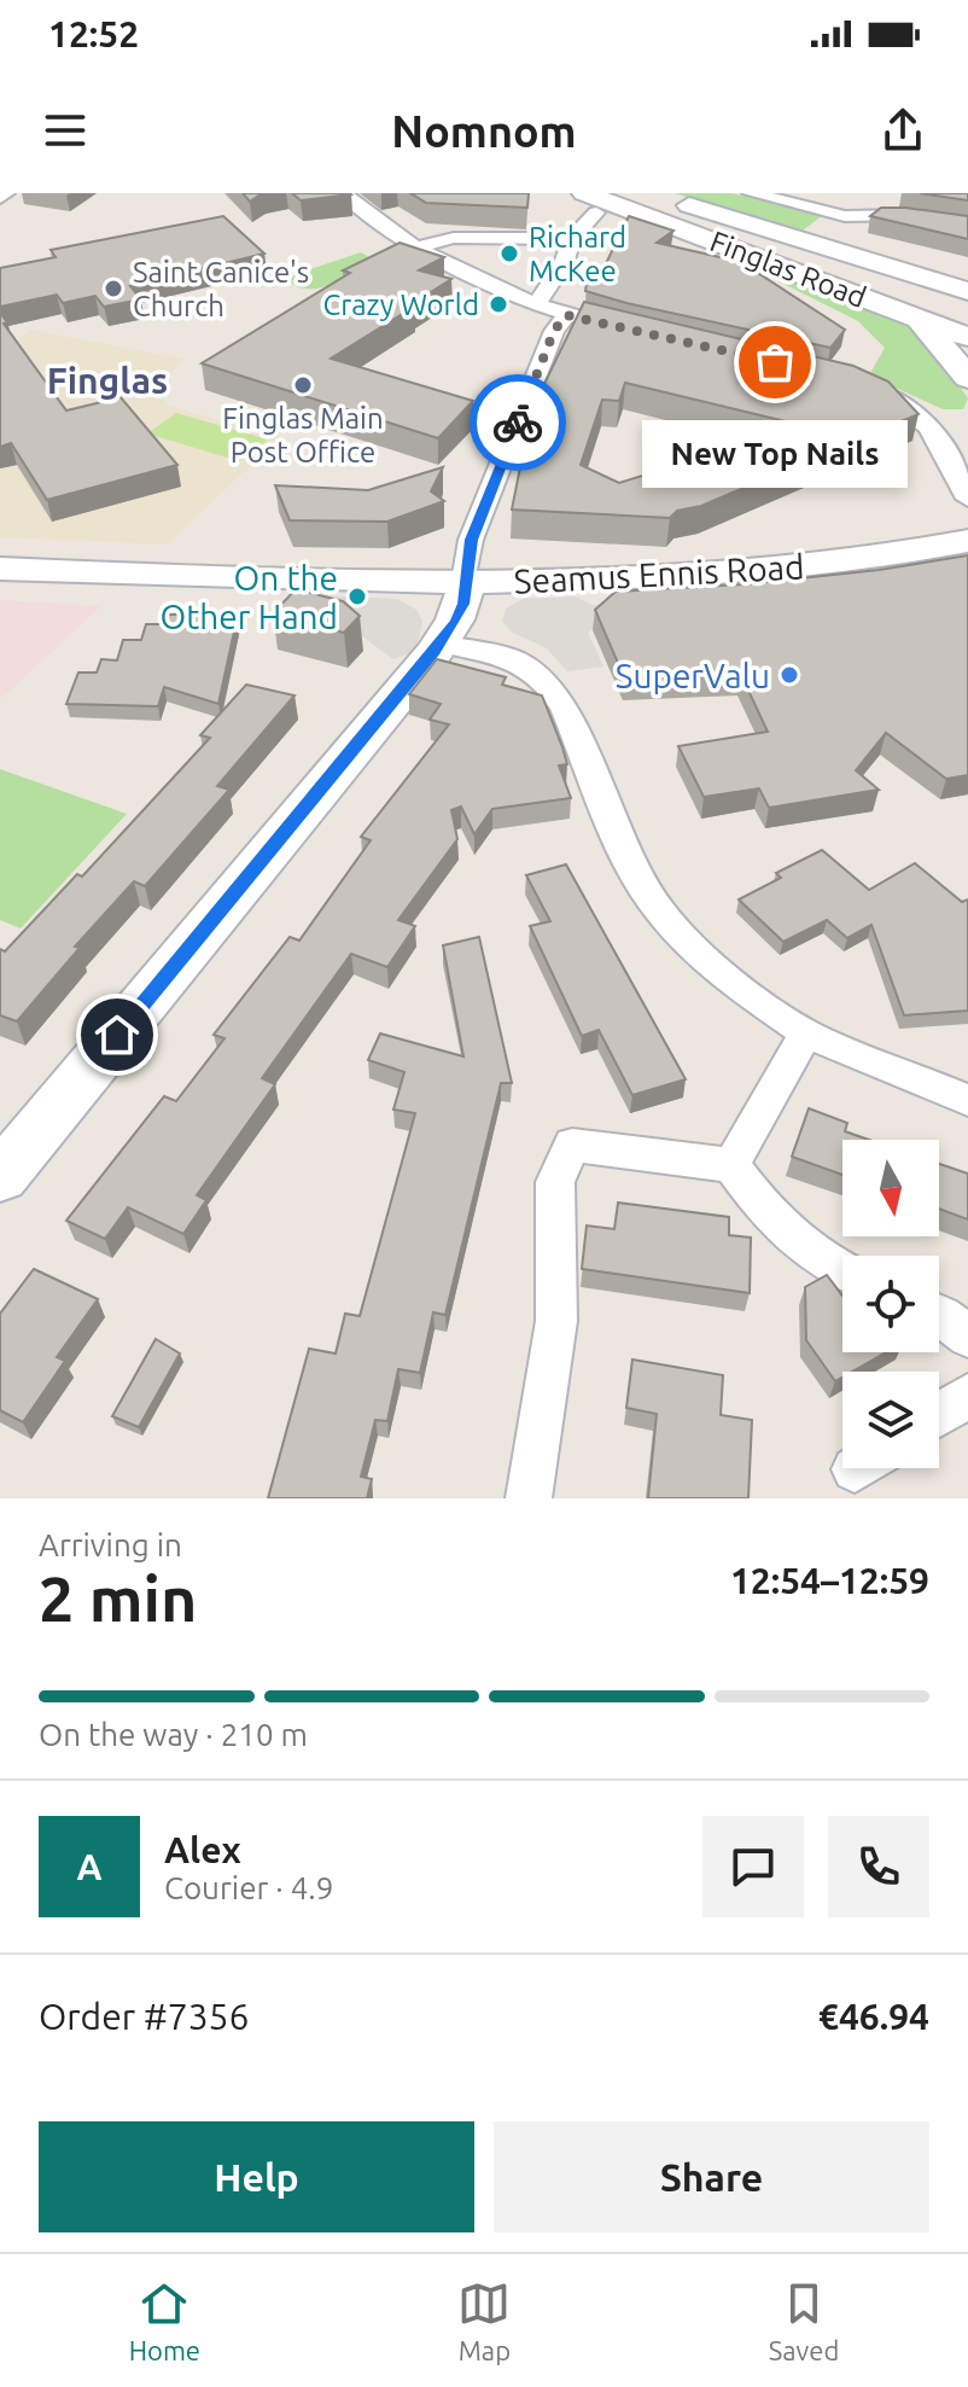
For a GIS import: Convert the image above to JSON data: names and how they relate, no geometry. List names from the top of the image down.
{
  "streets": {
    "main road": ["Finglas Road", "Seamus Ennis Road"]
  },
  "districts": ["Finglas"],
  "places": [
    "Richard McKee",
    "Saint Canice's Church",
    "Crazy World",
    "New Top Nails",
    "Finglas Main Post Office",
    "On the Other Hand",
    "SuperValu"
  ],
  "north": "bottom",
  "page": {
    "status": "12:52",
    "header": "Nomnom",
    "bubble": "New Top Nails",
    "heading": ["2 min", "Arriving in", "12:54–12:59"],
    "panel": [
      "Alex",
      "Courier · 4.9",
      "Order #7356",
      "€46.94"
    ],
    "bar": "On the way · 210 m",
    "round": "A",
    "buttons": ["Help", "Share"],
    "tabs": ["Home", "Map", "Saved"]
  }
}
